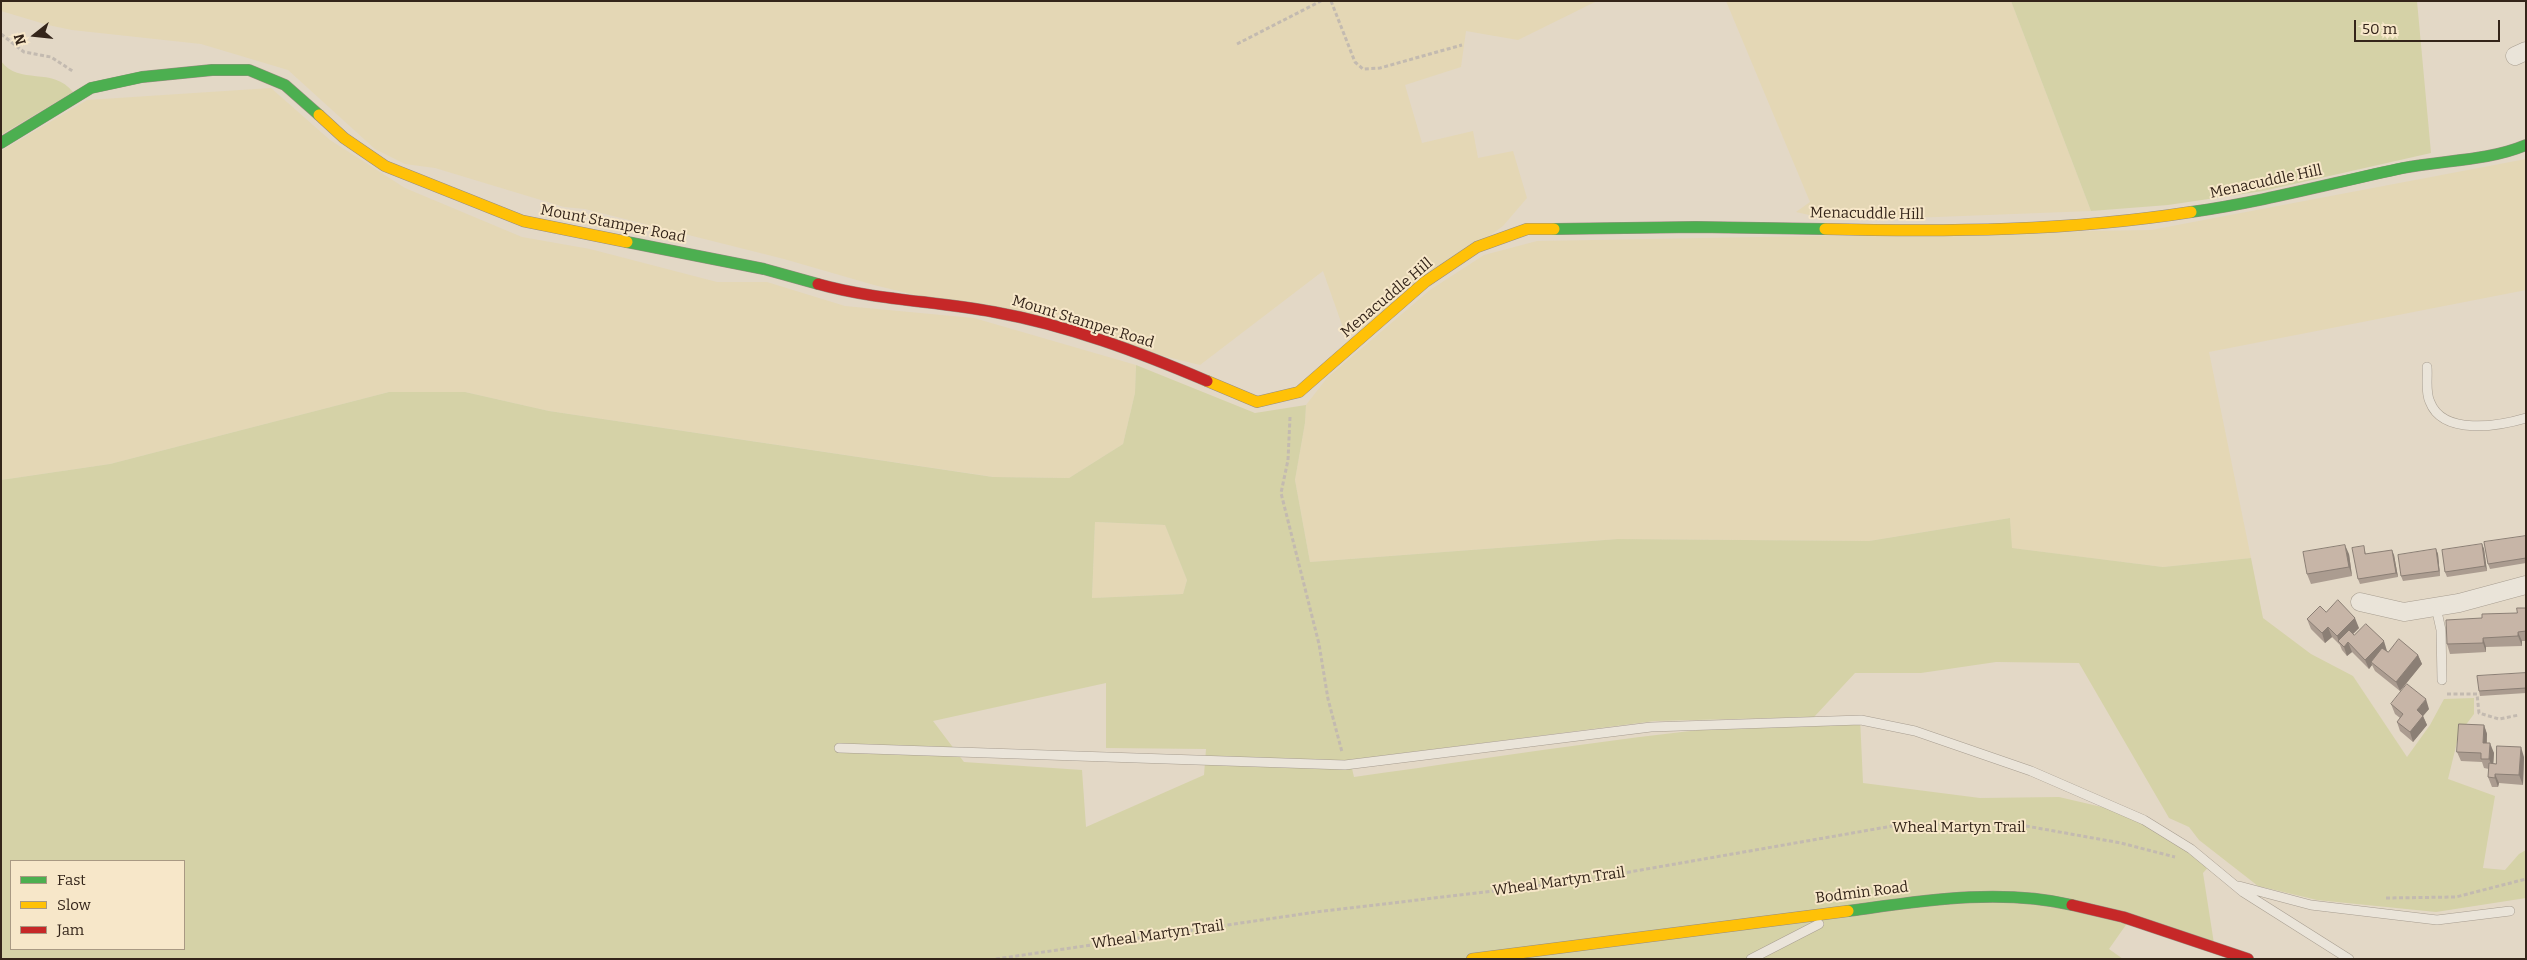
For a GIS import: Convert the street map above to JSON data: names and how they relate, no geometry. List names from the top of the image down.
{
  "streets": {
    "street": ["Menacuddle Hill", "Mount Stamper Road", "Bodmin Road"],
    "path": ["Wheal Martyn Trail"]
  },
  "crossings": [
    ["Menacuddle Hill", "Mount Stamper Road"]
  ],
  "legend": ["Fast", "Slow", "Jam"],
  "scale_bar": "50 m",
  "north": "left"
}
